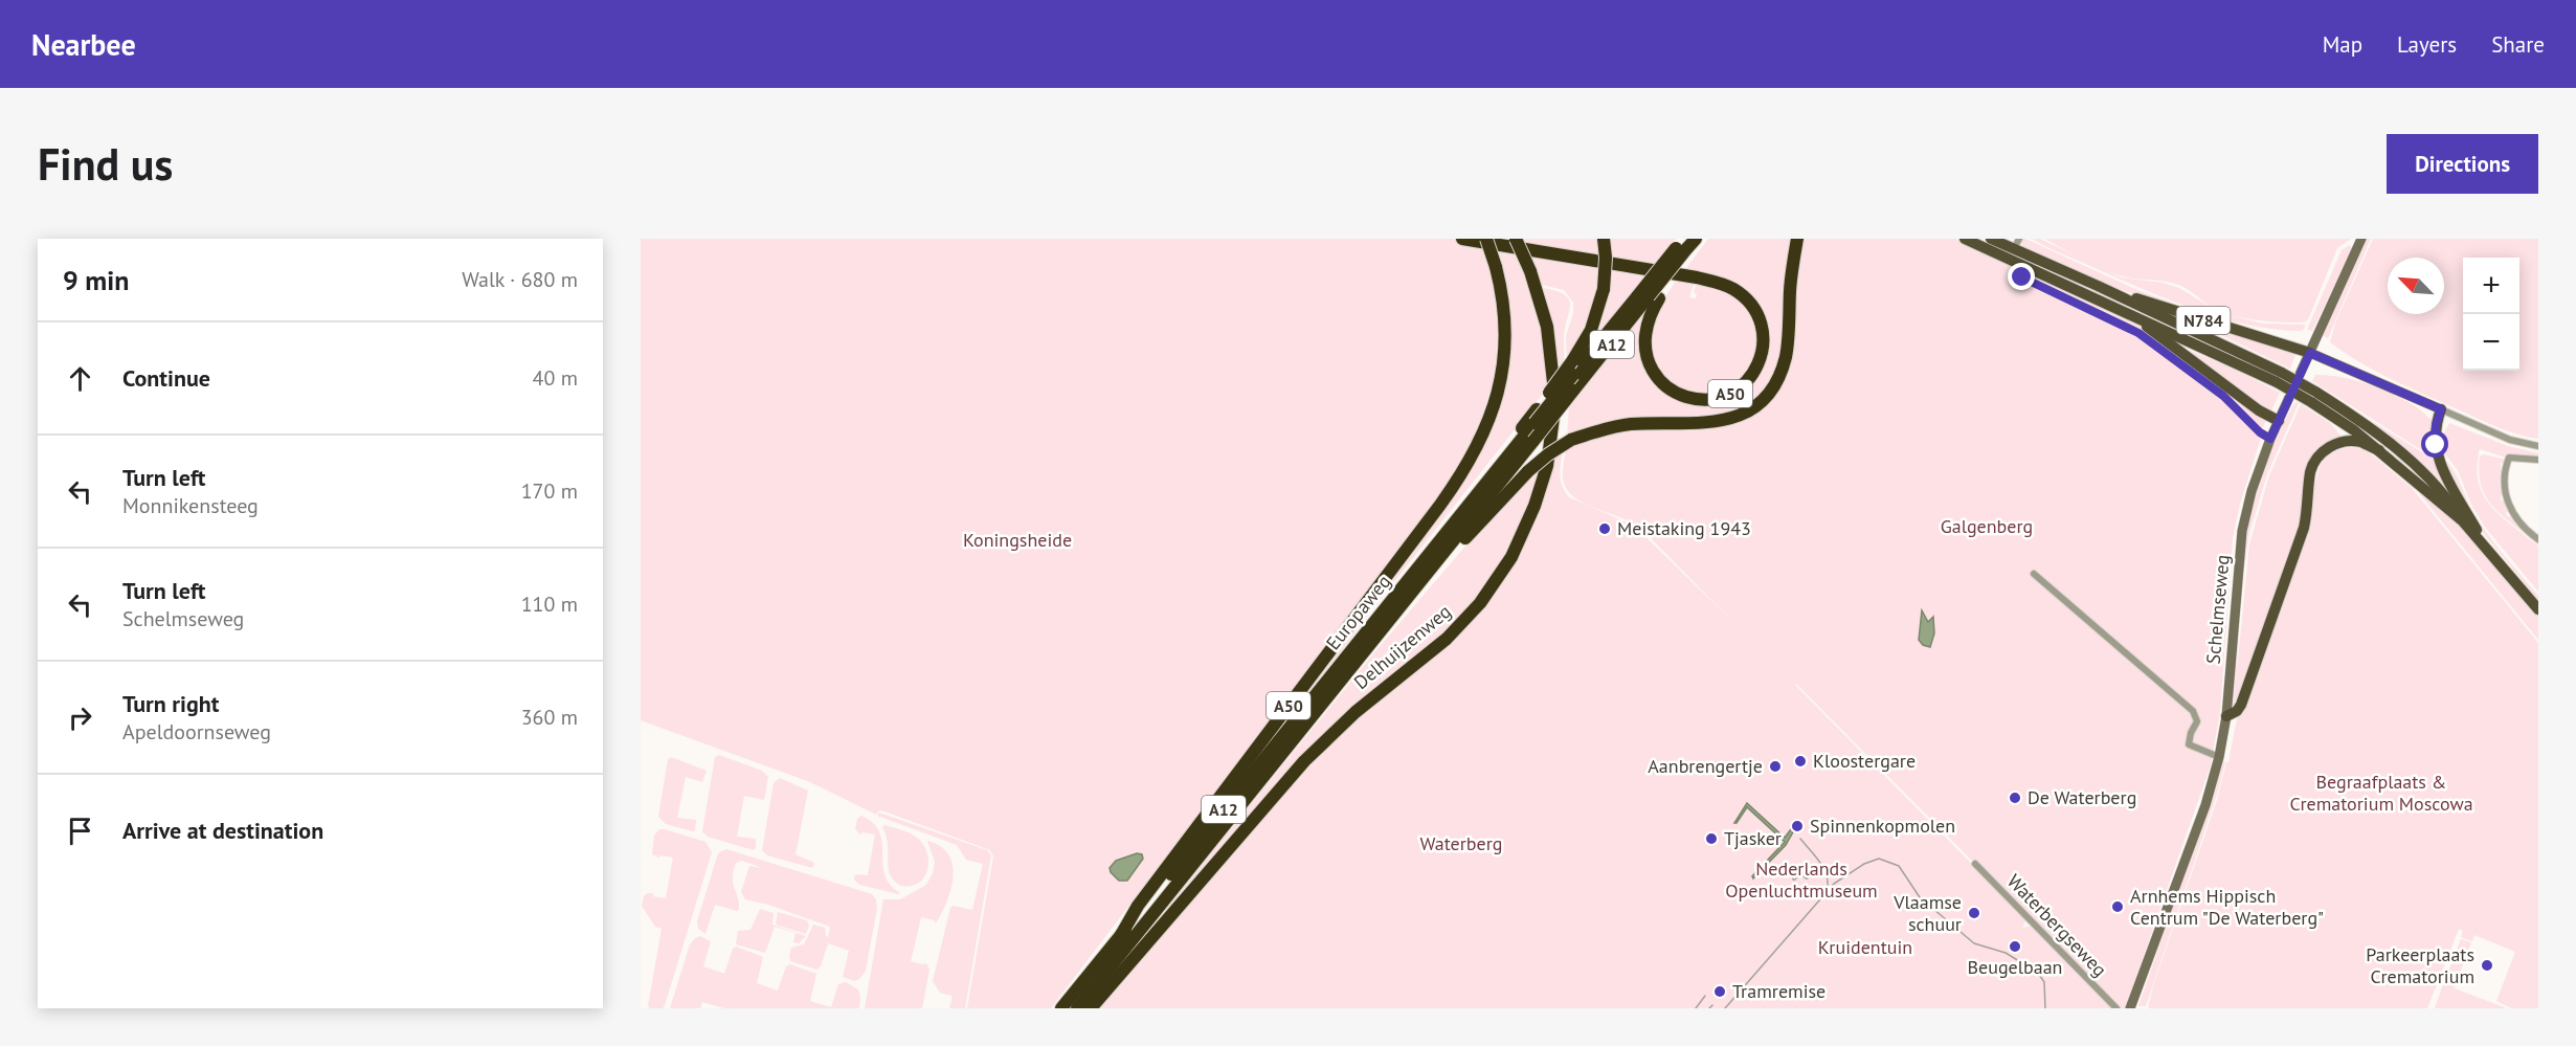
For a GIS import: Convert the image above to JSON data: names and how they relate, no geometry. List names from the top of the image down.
{
  "streets": {
    "highway": [
      "A12",
      "A50",
      "Europaweg",
      "Delhuijzenweg"
    ],
    "main road": ["N784", "Schelmseweg"],
    "street": ["Waterbergseweg"]
  },
  "crossings": [
    ["N784", "Schelmseweg"],
    ["A12", "Europaweg"],
    ["A50", "Europaweg"]
  ],
  "parks": [
    "Galgenberg",
    "Koningsheide",
    "Begraafplaats & Crematorium Moscowa",
    "Waterberg",
    "Nederlands Openluchtmuseum",
    "Kruidentuin"
  ],
  "places": [
    "Meistaking 1943",
    "Kloostergare",
    "Aanbrengertje",
    "De Waterberg",
    "Spinnenkopmolen",
    "Tjasker",
    "Arnhems Hippisch Centrum \"De Waterberg\"",
    "Vlaamse schuur",
    "Beugelbaan",
    "Parkeerplaats Crematorium",
    "Tramremise"
  ],
  "north": "top left",
  "page": {
    "header": "Nearbee",
    "nav": ["Map", "Layers", "Share"],
    "buttons": "Directions",
    "title": "Find us",
    "heading": ["9 min", "Walk · 680 m"],
    "map_buttons": ["+", "−"],
    "list": [
      ["Continue", "40 m"],
      ["Turn left", "Monnikensteeg", "170 m"],
      ["Turn left", "Schelmseweg", "110 m"],
      ["Turn right", "Apeldoornseweg", "360 m"],
      "Arrive at destination"
    ]
  }
}
